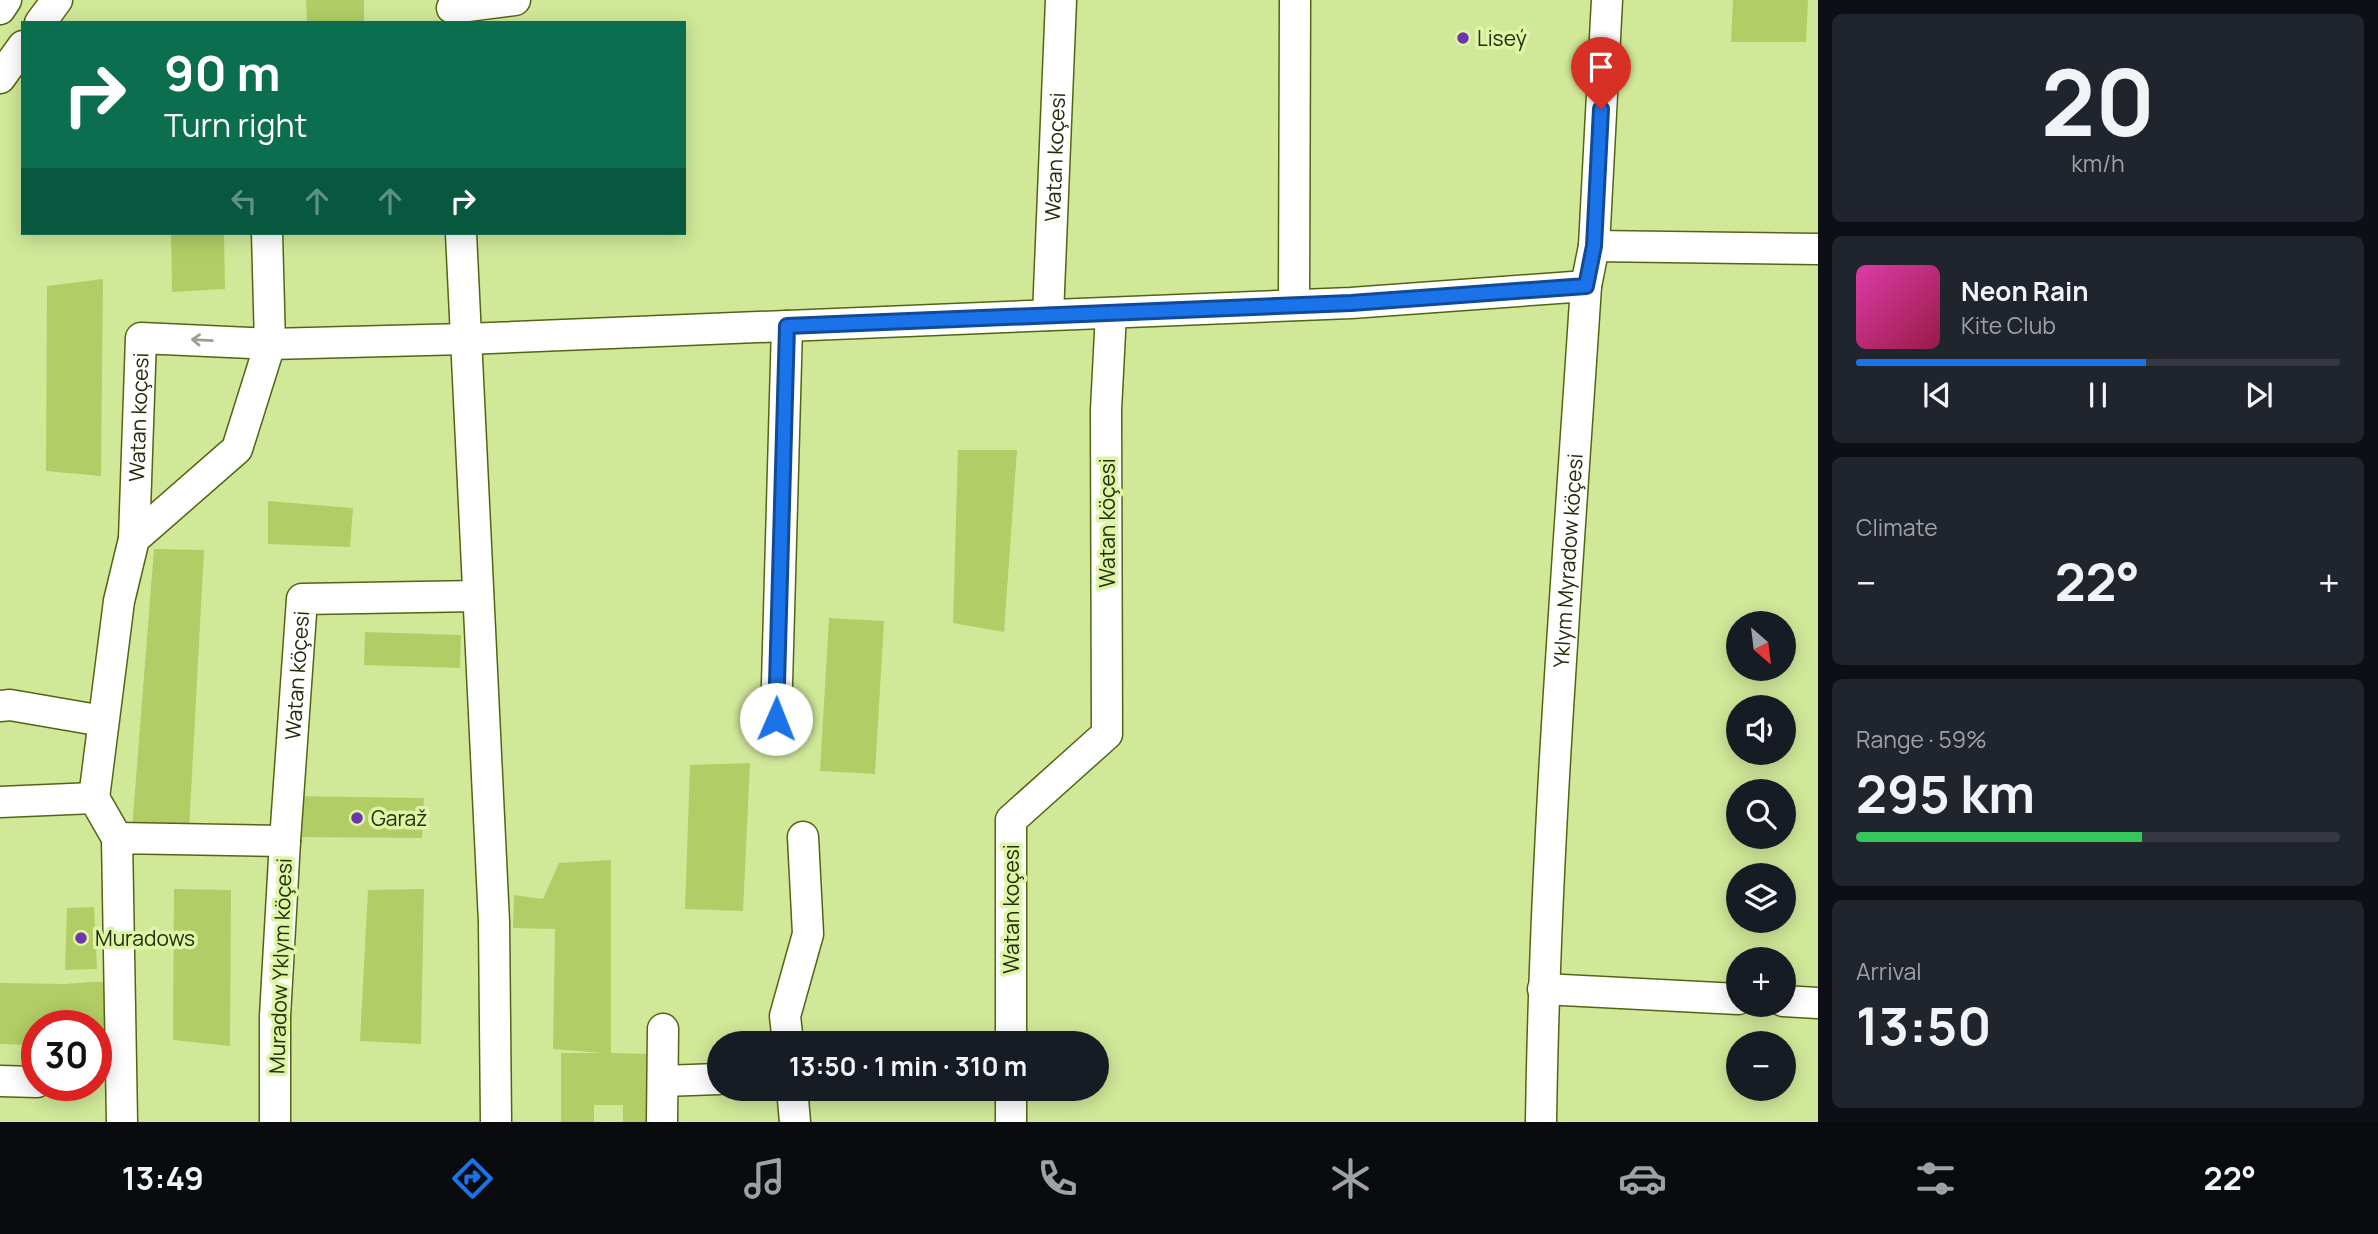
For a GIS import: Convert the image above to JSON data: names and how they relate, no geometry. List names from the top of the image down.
{
  "streets": {
    "street": [
      "Watan koçesi",
      "Watan köçesi",
      "Yklym Myradow köçesi",
      "Muradow Yklym köçesi"
    ]
  },
  "crossings": [
    ["Watan koçesi", "Watan köçesi"],
    ["Watan koçesi", "Yklym Myradow köçesi"],
    ["Watan köçesi", "Muradow Yklym köçesi"]
  ],
  "places": ["Liseý", "Garaž", "Muradows"],
  "north": "bottom right",
  "page": {
    "tile": [
      ["20", "km/h"],
      "Climate",
      ["Range · 59%", "295 km"],
      ["Arrival", "13:50"]
    ],
    "turn": ["90 m", "Turn right"],
    "song": ["Neon Rain", "Kite Club"],
    "heat": ["−", "22°", "+"],
    "map_buttons": ["+", "−"],
    "limit": "30",
    "trip": "13:50 · 1 min · 310 m",
    "tabs": ["13:49", "22°"]
  }
}
